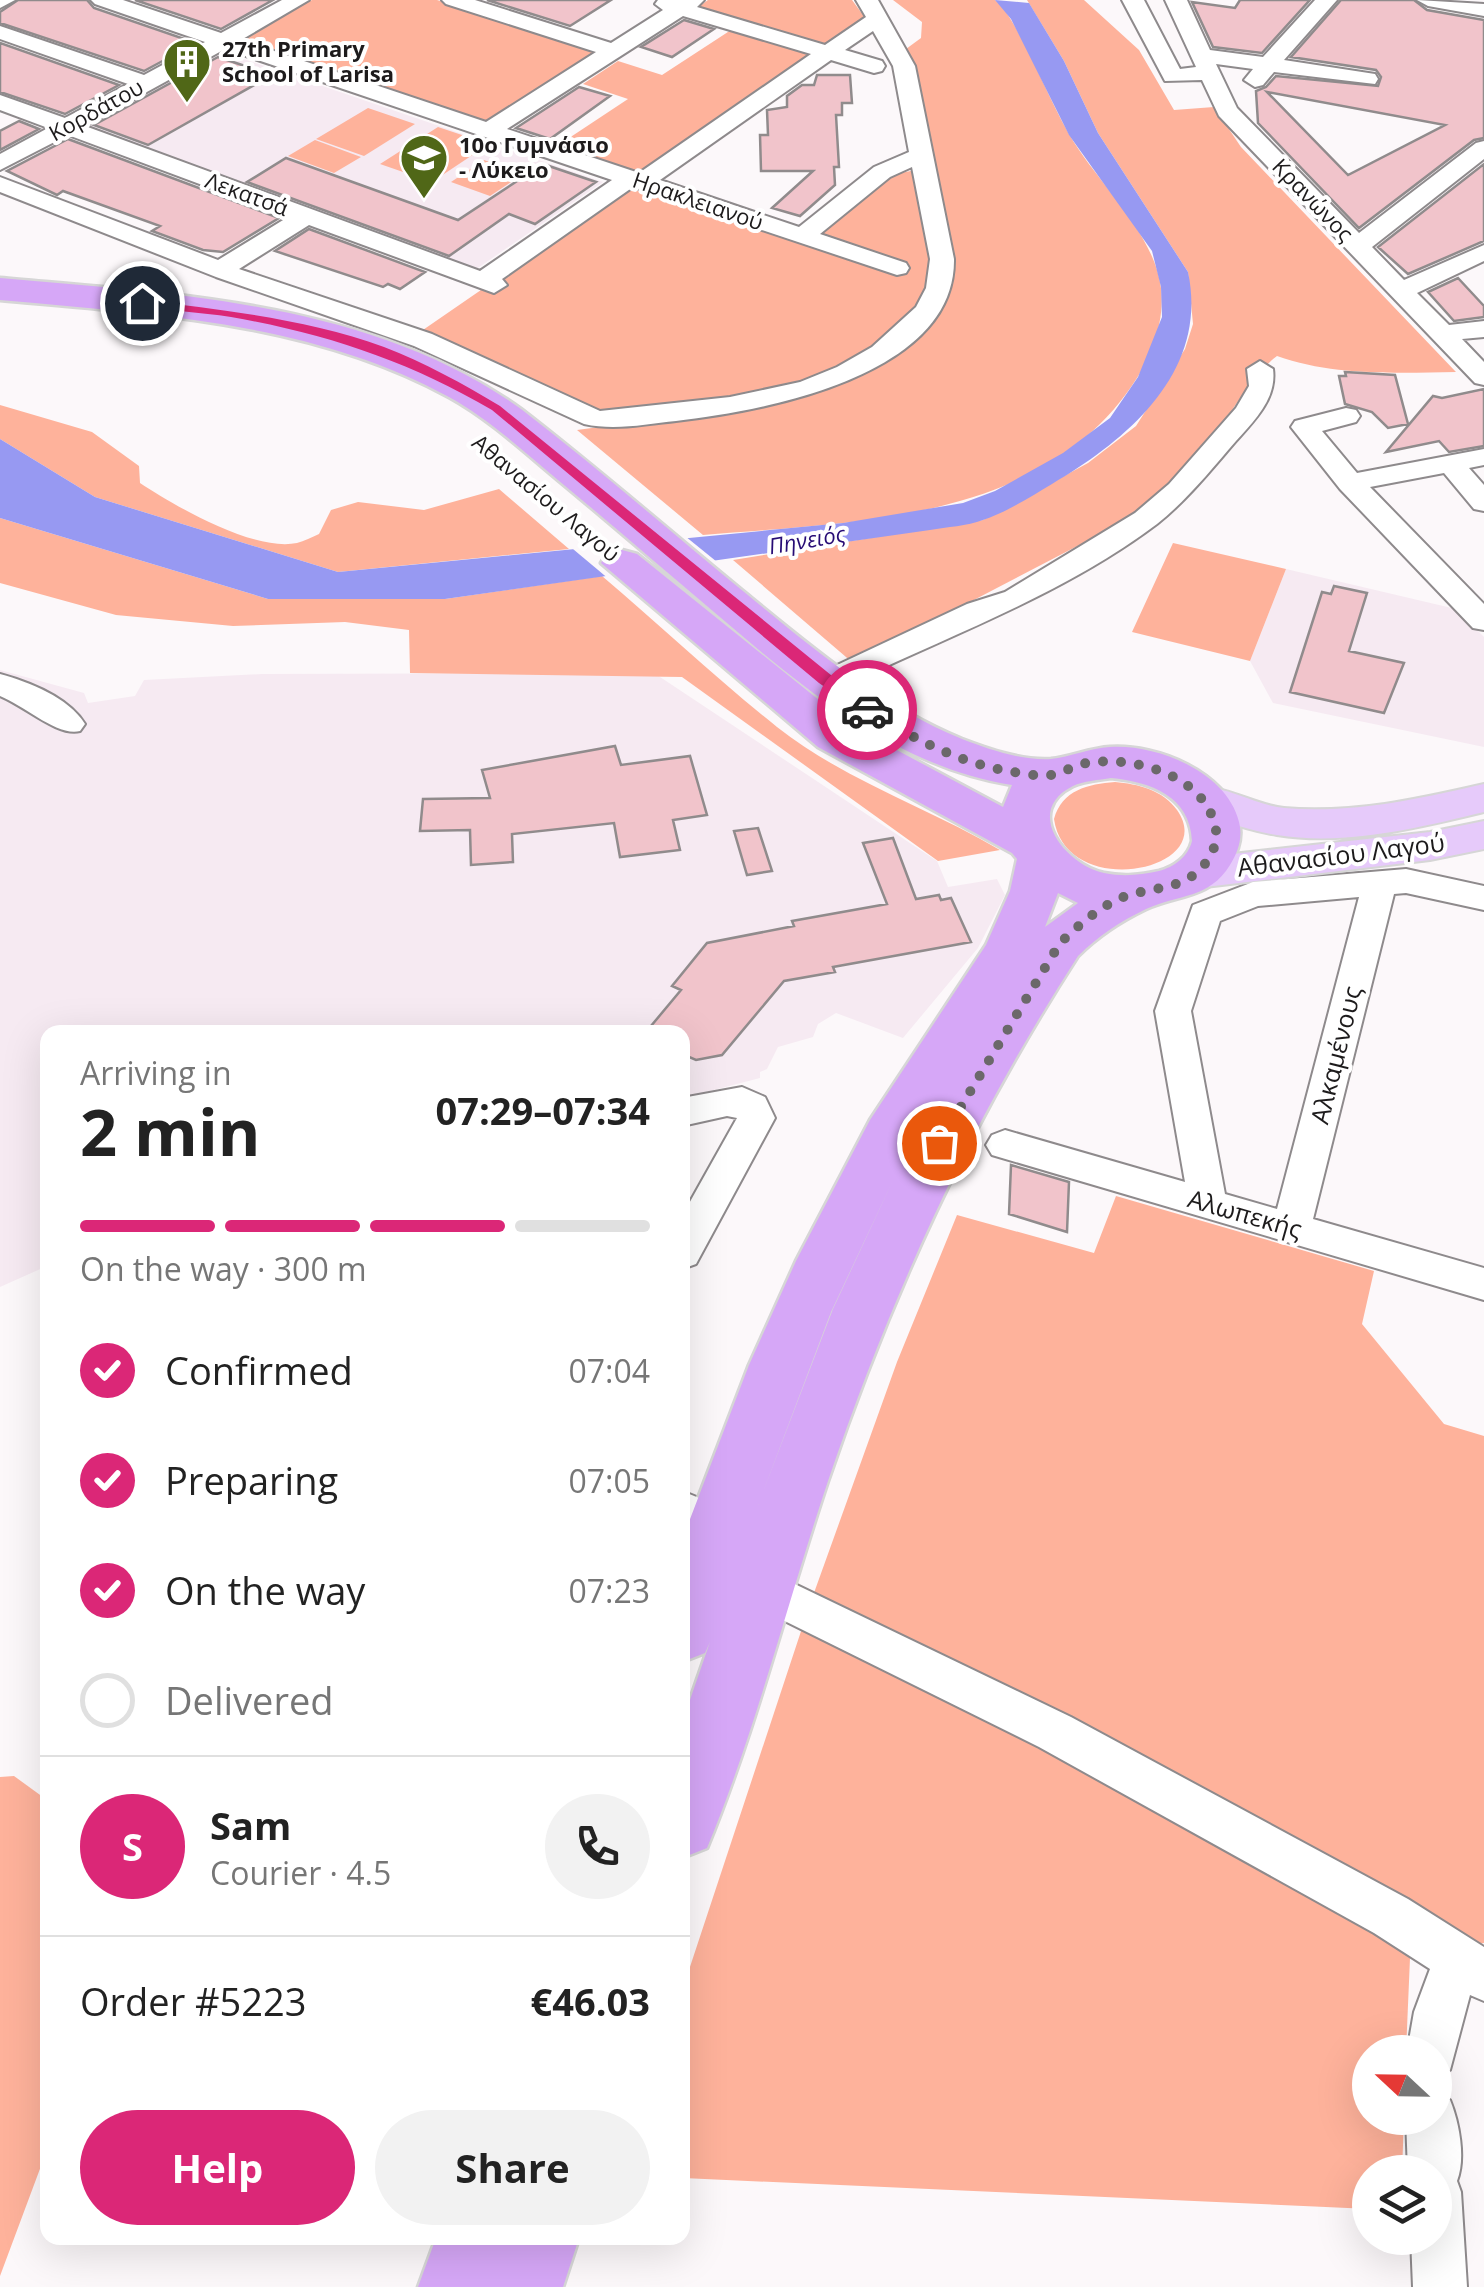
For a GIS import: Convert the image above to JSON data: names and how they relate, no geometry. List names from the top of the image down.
{
  "streets": {
    "highway": ["Αθανασίου Λαγού"],
    "street": [
      "Κορδάτου",
      "Λεκατσά",
      "Κρανώνος",
      "Ηρακλειανού",
      "Αλκαμένους",
      "Αλωπεκής"
    ]
  },
  "crossings": [
    ["Κορδάτου", "Λεκατσά"],
    ["Κορδάτου", "Ηρακλειανού"],
    ["Λεκατσά", "Ηρακλειανού"],
    ["Αλκαμένους", "Αλωπεκής"]
  ],
  "water": ["Πηνειός"],
  "places": {
    "building": ["27th Primary School of Larisa"],
    "school or university": ["10ο Γυμνάσιο - Λύκειο"]
  },
  "north": "left",
  "page": {
    "heading": ["2 min", "Arriving in", "07:29–07:34"],
    "panel": [
      "Sam",
      "Courier · 4.5",
      "Order #5223",
      "€46.03"
    ],
    "bar": "On the way · 300 m",
    "list": [
      ["Confirmed", "07:04"],
      ["Preparing", "07:05"],
      ["On the way", "07:23"],
      "Delivered"
    ],
    "round": "S",
    "buttons": ["Help", "Share"]
  }
}
